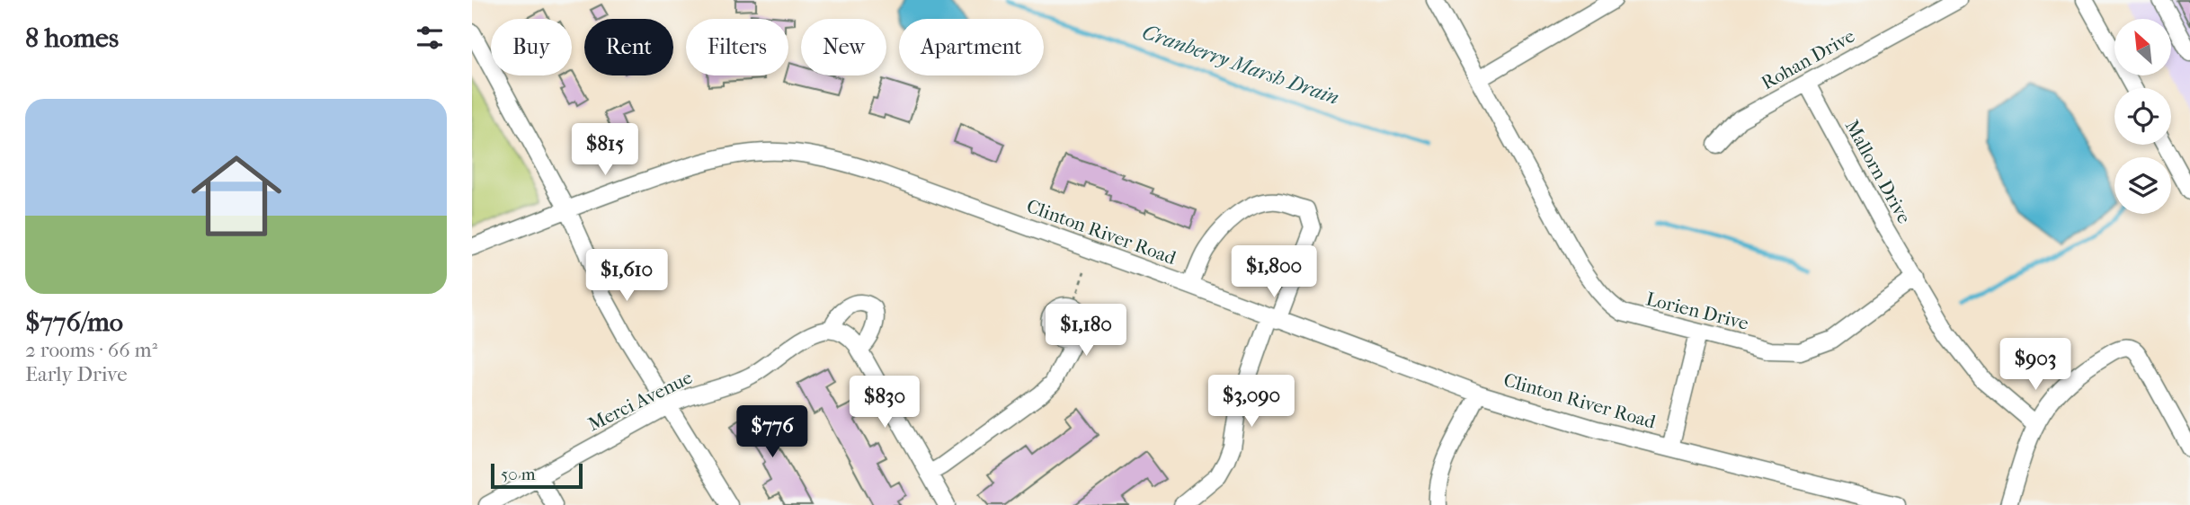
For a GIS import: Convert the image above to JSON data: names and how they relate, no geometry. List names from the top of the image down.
{
  "streets": {
    "street": [
      "Rohan Drive",
      "Mallorn Drive",
      "Clinton River Road",
      "Lorien Drive",
      "Merci Avenue"
    ]
  },
  "crossings": [
    ["Rohan Drive", "Mallorn Drive"],
    ["Mallorn Drive", "Lorien Drive"]
  ],
  "water": ["Cranberry Marsh Drain"],
  "scale_bar": "50 m",
  "north": "top left",
  "page": {
    "heading": "8 homes",
    "chip": [
      "Buy",
      "Rent",
      "Filters",
      "New",
      "Apartment"
    ],
    "list": [
      {
        "name": "$776/mo",
        "note": "2 rooms · 66 m² · Early Drive"
      }
    ],
    "price": [
      "$815",
      "$1,800",
      "$1,610",
      "$1,180",
      "$903",
      "$3,090",
      "$830",
      "$776"
    ],
    "scale": "50 m"
  }
}
